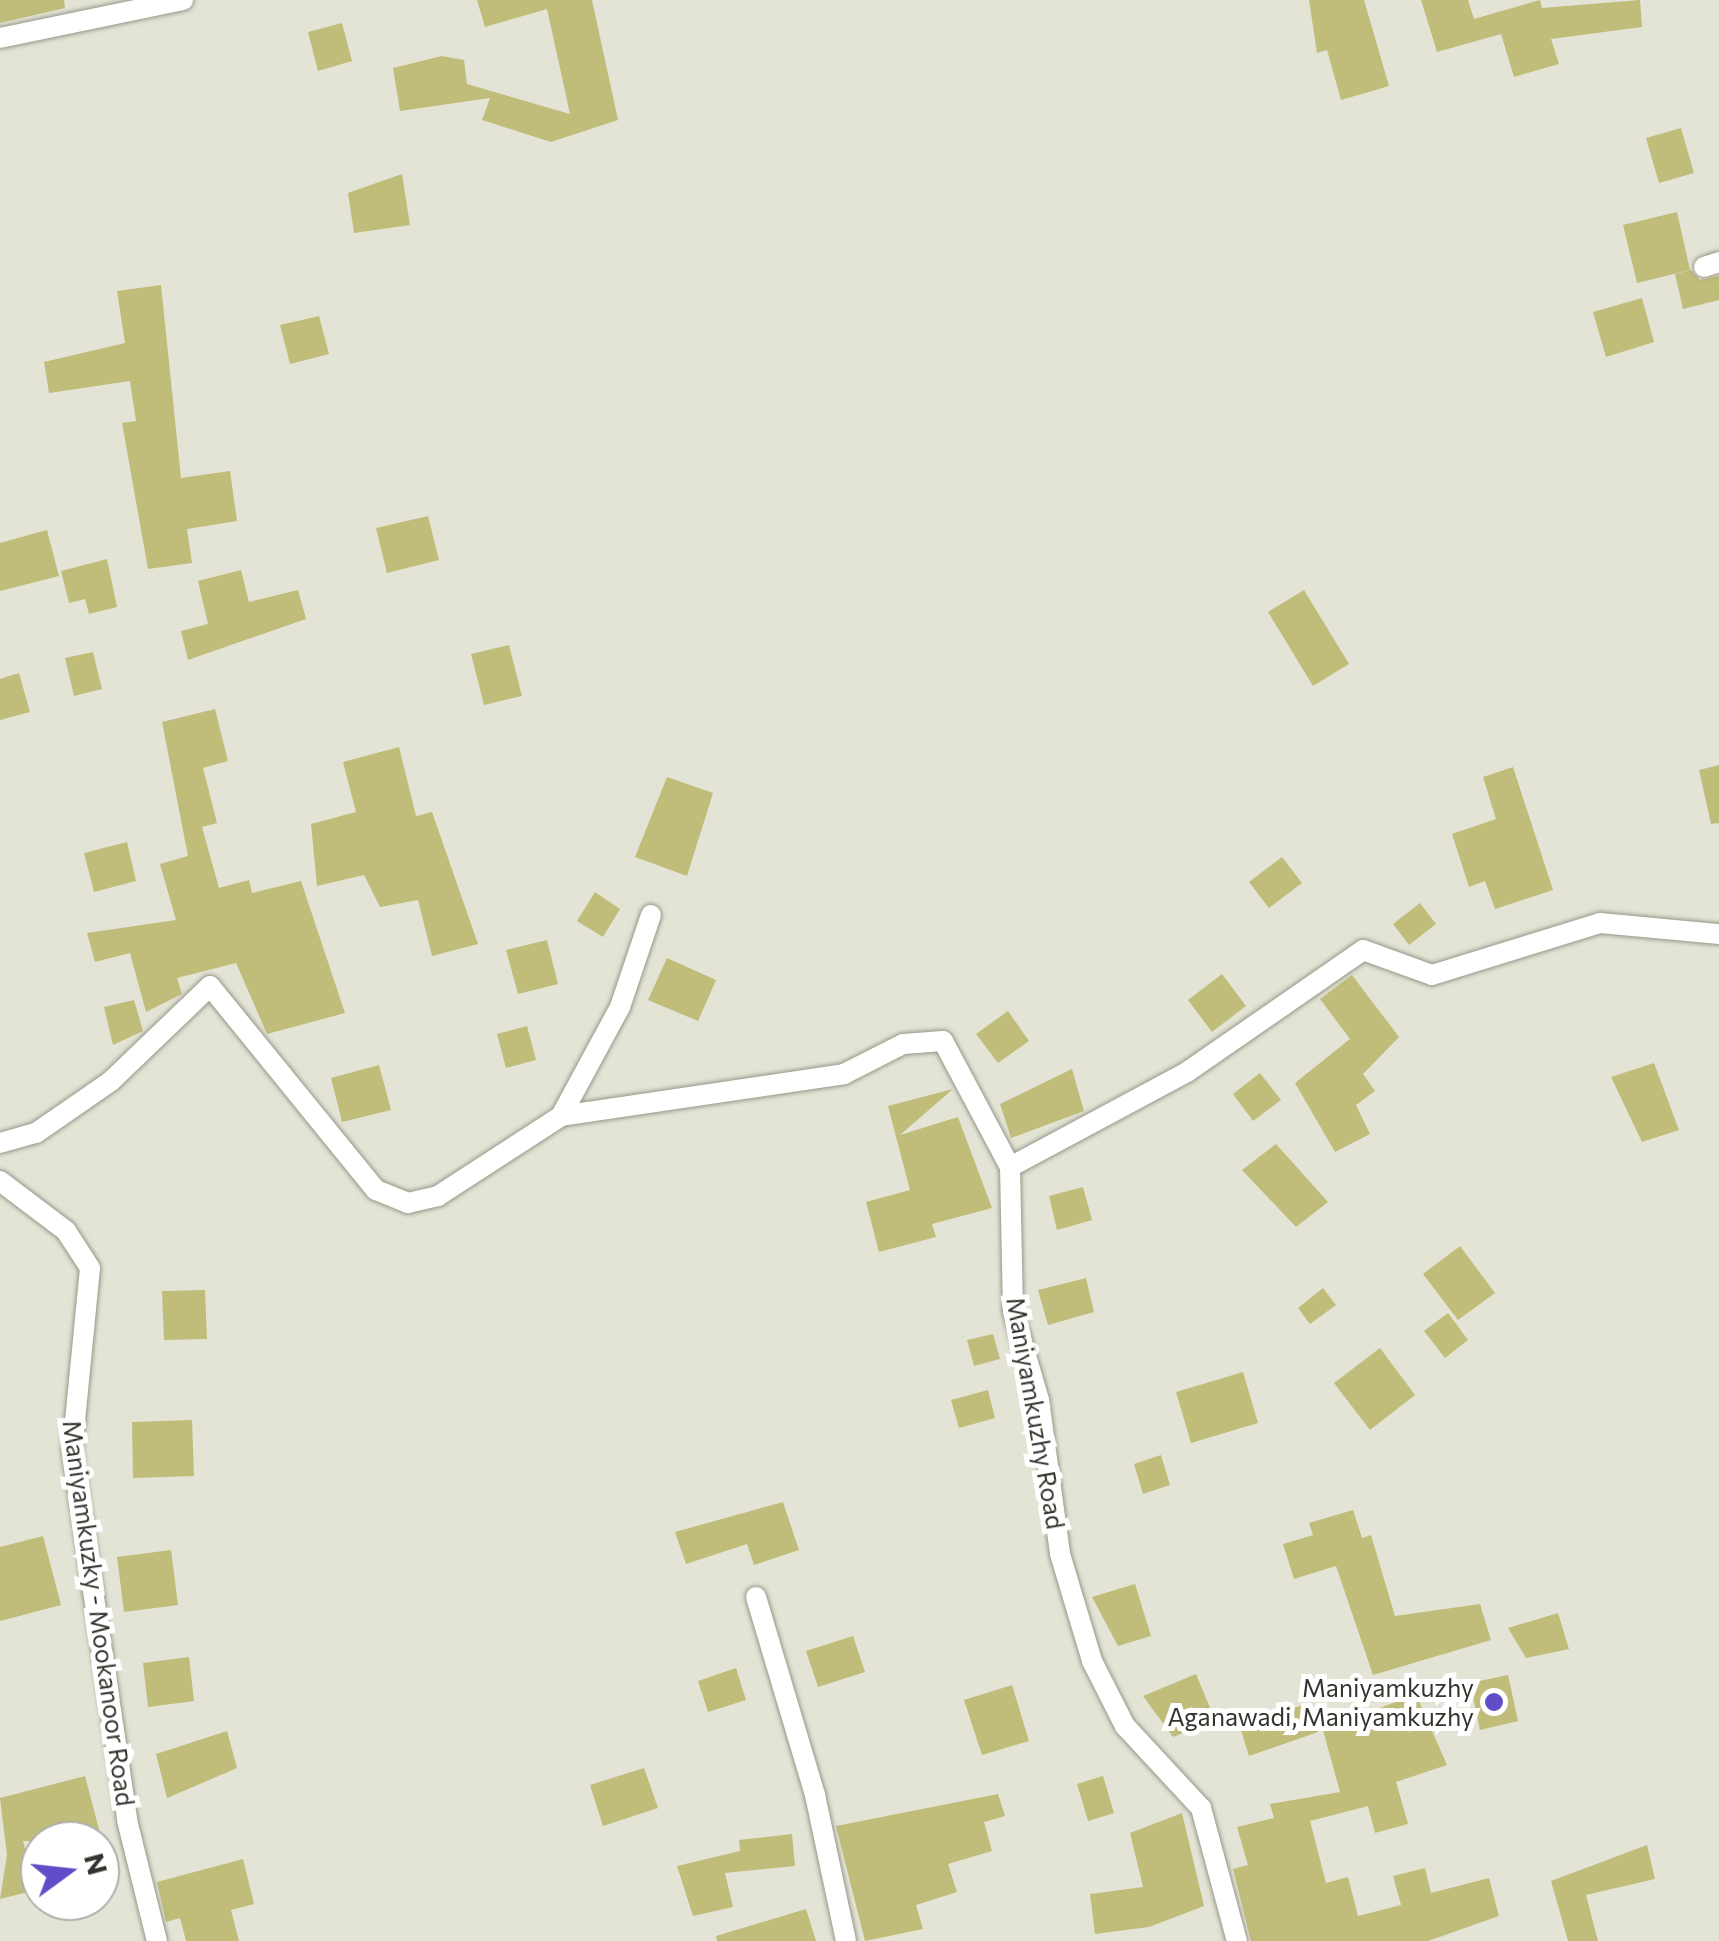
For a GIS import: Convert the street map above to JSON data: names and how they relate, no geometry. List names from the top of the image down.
{
  "streets": {
    "street": ["Maniyamkuzhy Road", "Maniyamkuzky - Mookanoor Road"]
  },
  "places": ["Maniyamkuzhy Aganawadi, Maniyamkuzhy"],
  "north": "right"
}
